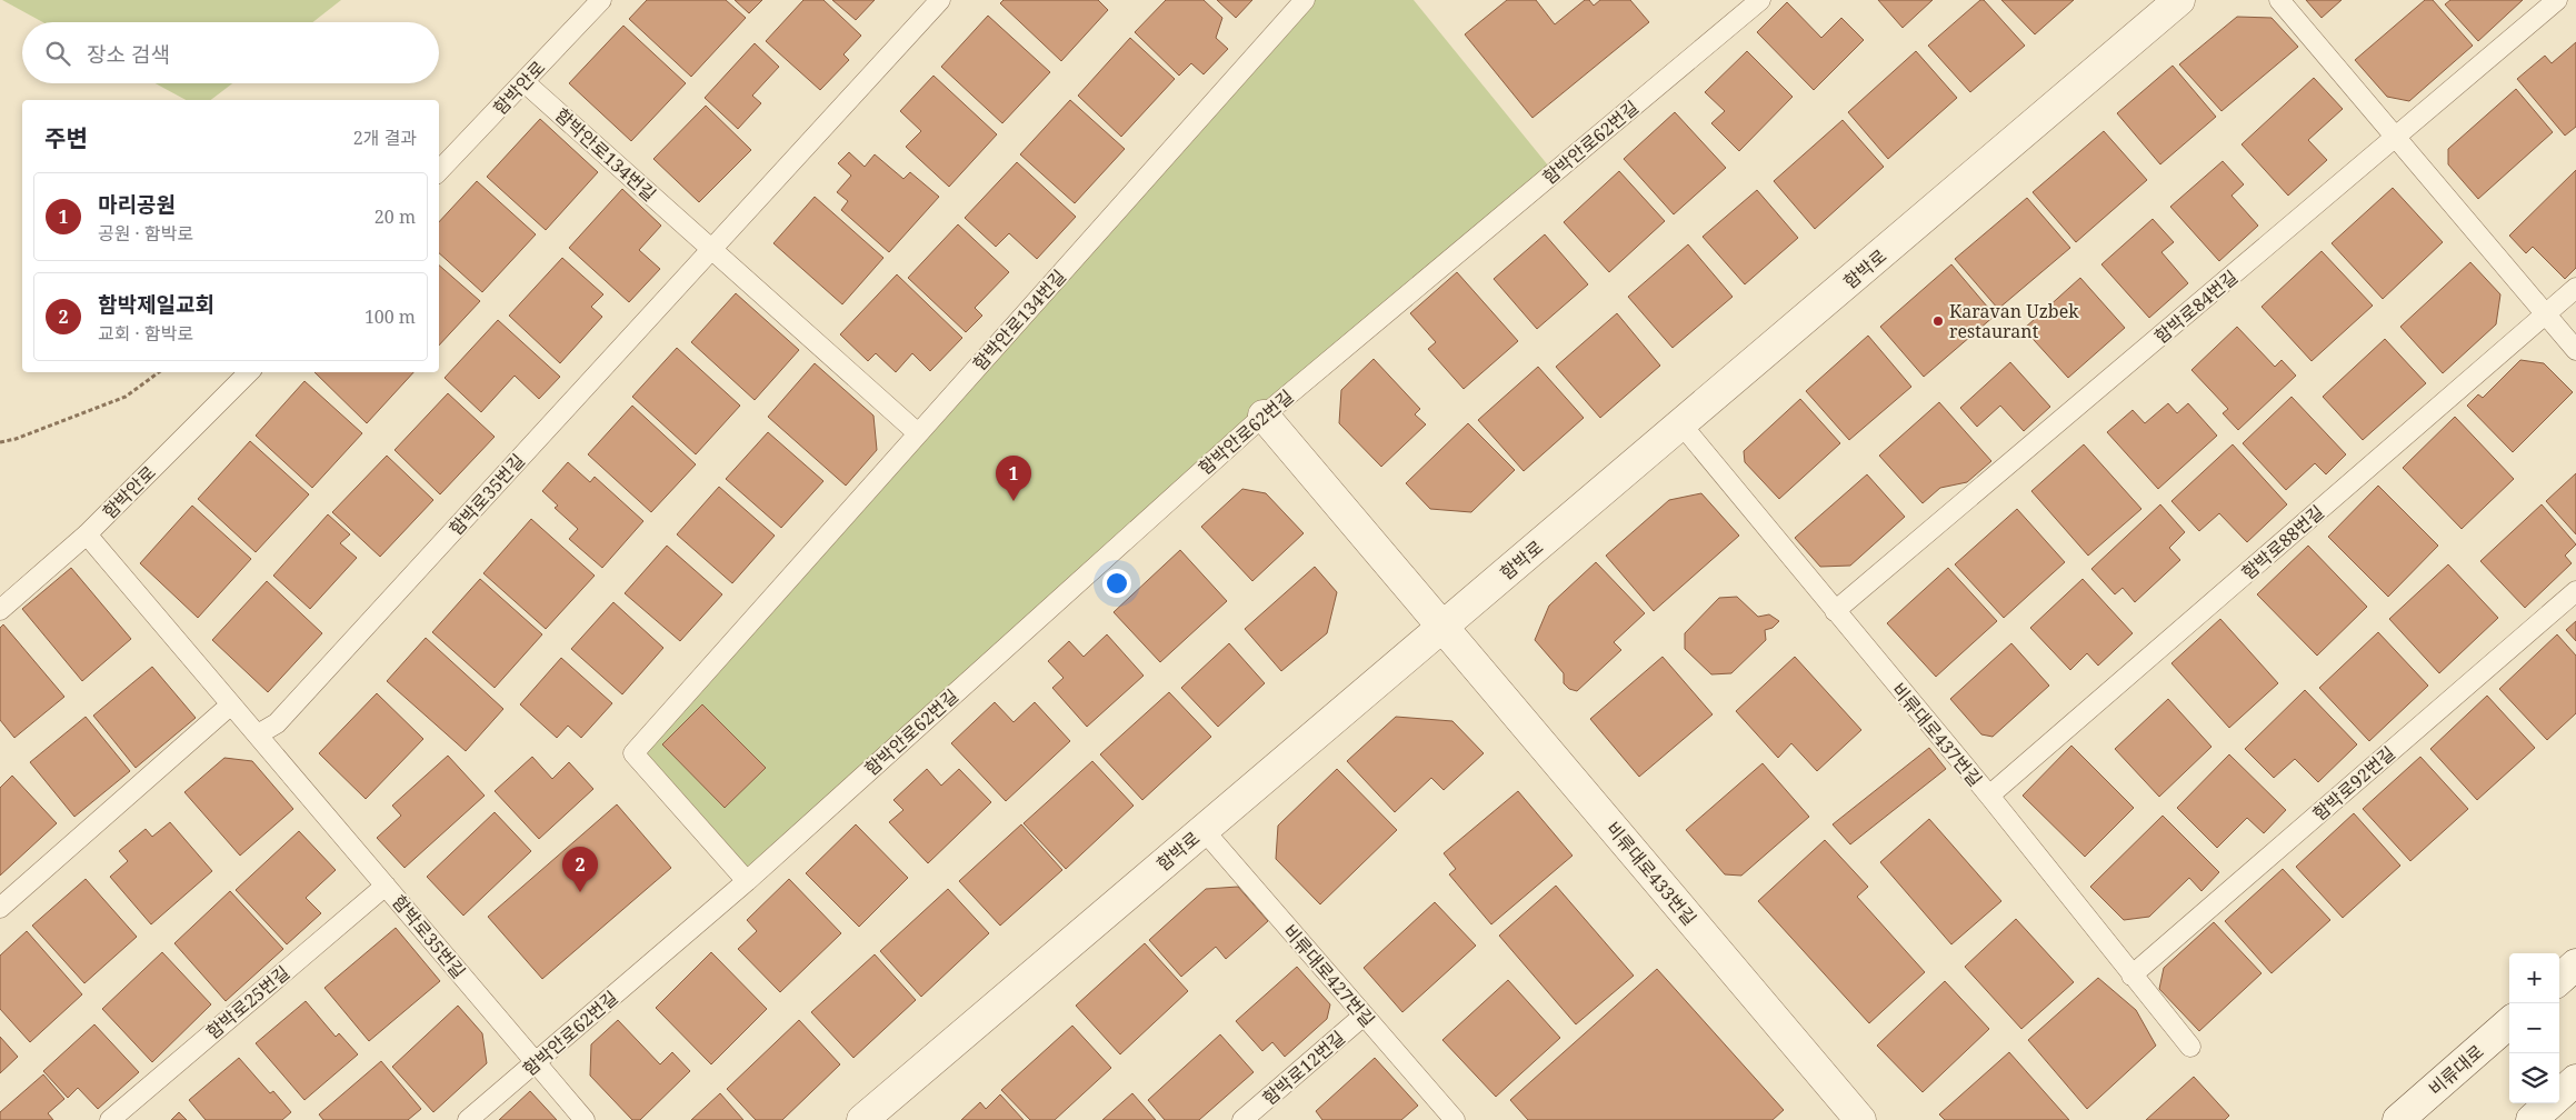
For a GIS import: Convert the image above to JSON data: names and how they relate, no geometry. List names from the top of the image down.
{
  "streets": {
    "street": ["함박로", "비류대로433번길", "비류대로"],
    "lane": [
      "함박안로",
      "함박안로62번길",
      "함박안로134번길",
      "함박로84번길",
      "함박로35번길",
      "함박로88번길",
      "비류대로437번길",
      "함박로92번길",
      "비류대로427번길",
      "함박로25번길",
      "함박로12번길"
    ]
  },
  "crossings": [
    ["함박안로", "함박안로134번길"],
    ["함박안로", "함박로35번길"],
    ["함박안로62번길", "함박로35번길"],
    ["함박안로62번길", "비류대로433번길"],
    ["함박안로134번길", "함박로35번길"],
    ["함박로", "비류대로437번길"],
    ["함박로", "비류대로433번길"],
    ["함박로", "비류대로427번길"],
    ["함박로84번길", "비류대로437번길"],
    ["함박로35번길", "함박로25번길"],
    ["함박로88번길", "비류대로437번길"],
    ["비류대로437번길", "함박로92번길"],
    ["비류대로427번길", "함박로12번길"]
  ],
  "places": ["Karavan Uzbek restaurant"],
  "page": {
    "search": "장소 검색",
    "heading": ["주변", "2개 결과"],
    "list": [
      {
        "mark": "1",
        "name": "마리공원",
        "note": "공원 · 함박로",
        "value": "20 m"
      },
      {
        "mark": "2",
        "name": "함박제일교회",
        "note": "교회 · 함박로",
        "value": "100 m"
      }
    ],
    "pins": ["1", "2"],
    "map_buttons": ["+", "−"]
  }
}
